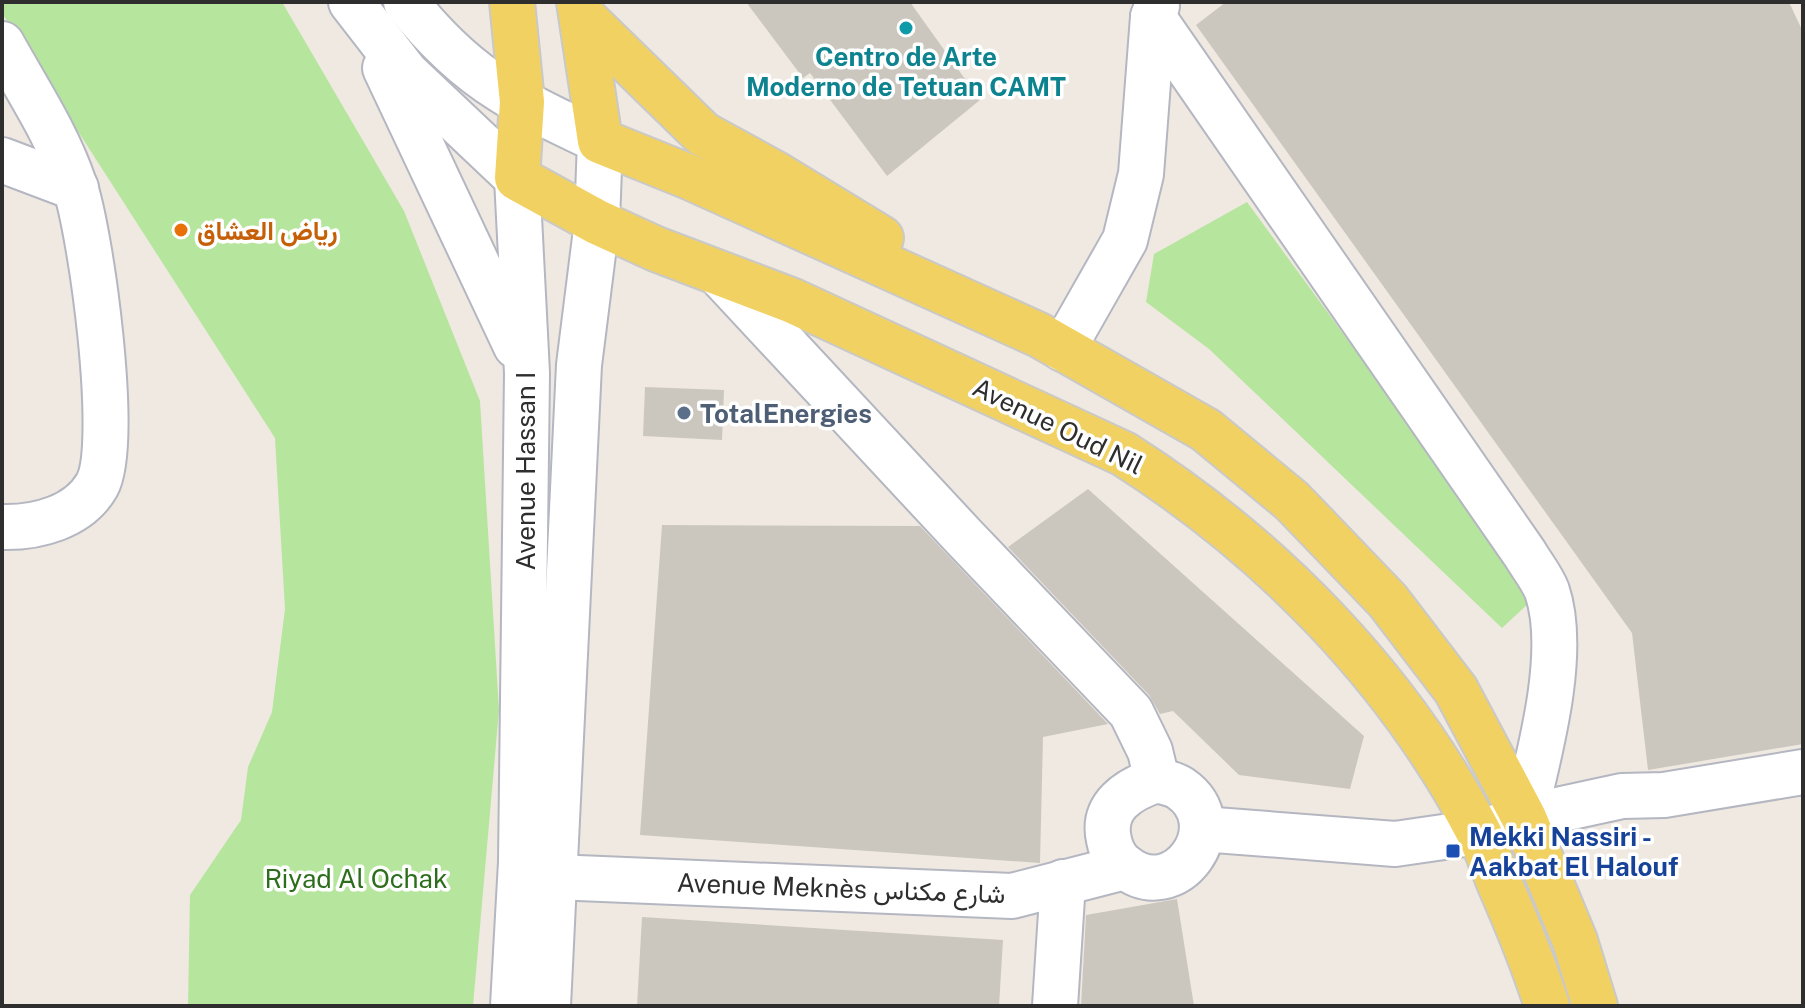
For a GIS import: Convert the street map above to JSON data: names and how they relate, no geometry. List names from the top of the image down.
{
  "streets": {
    "main road": ["Avenue Oud Nil"],
    "street": ["Avenue Hassan I", "Avenue Meknès شارع مكناس"]
  },
  "crossings": [
    ["Avenue Oud Nil", "Avenue Hassan I"],
    ["Avenue Hassan I", "Avenue Meknès شارع مكناس"]
  ],
  "parks": ["Riyad Al Ochak"],
  "places": {
    "other": ["Centro de Arte Moderno de Tetuan CAMT", "رياض العشاق", "TotalEnergies"],
    "transit": ["Mekki Nassiri - Aakbat El Halouf"]
  }
}
